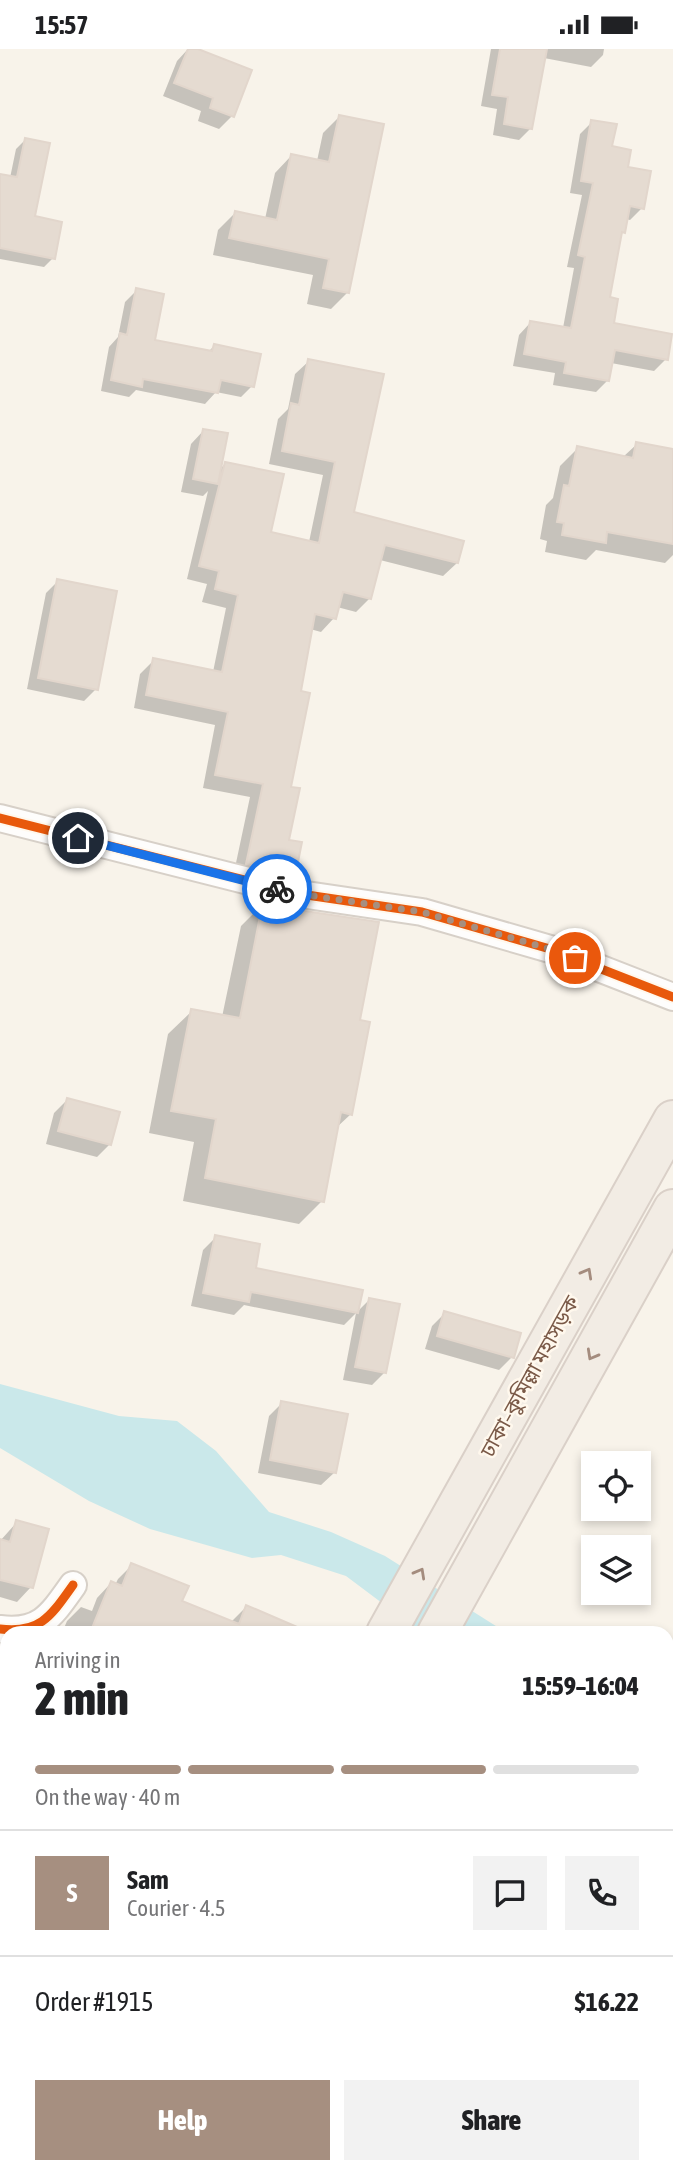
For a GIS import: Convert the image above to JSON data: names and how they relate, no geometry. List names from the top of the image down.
{
  "streets": {
    "highway": ["ঢাকা–কুমিল্লা মহাসড়ক"]
  },
  "page": {
    "status": "15:57",
    "heading": ["2 min", "Arriving in", "15:59–16:04"],
    "panel": [
      "Sam",
      "Courier · 4.5",
      "Order #1915",
      "$16.22"
    ],
    "bar": "On the way · 40 m",
    "round": "S",
    "buttons": ["Help", "Share"]
  }
}
